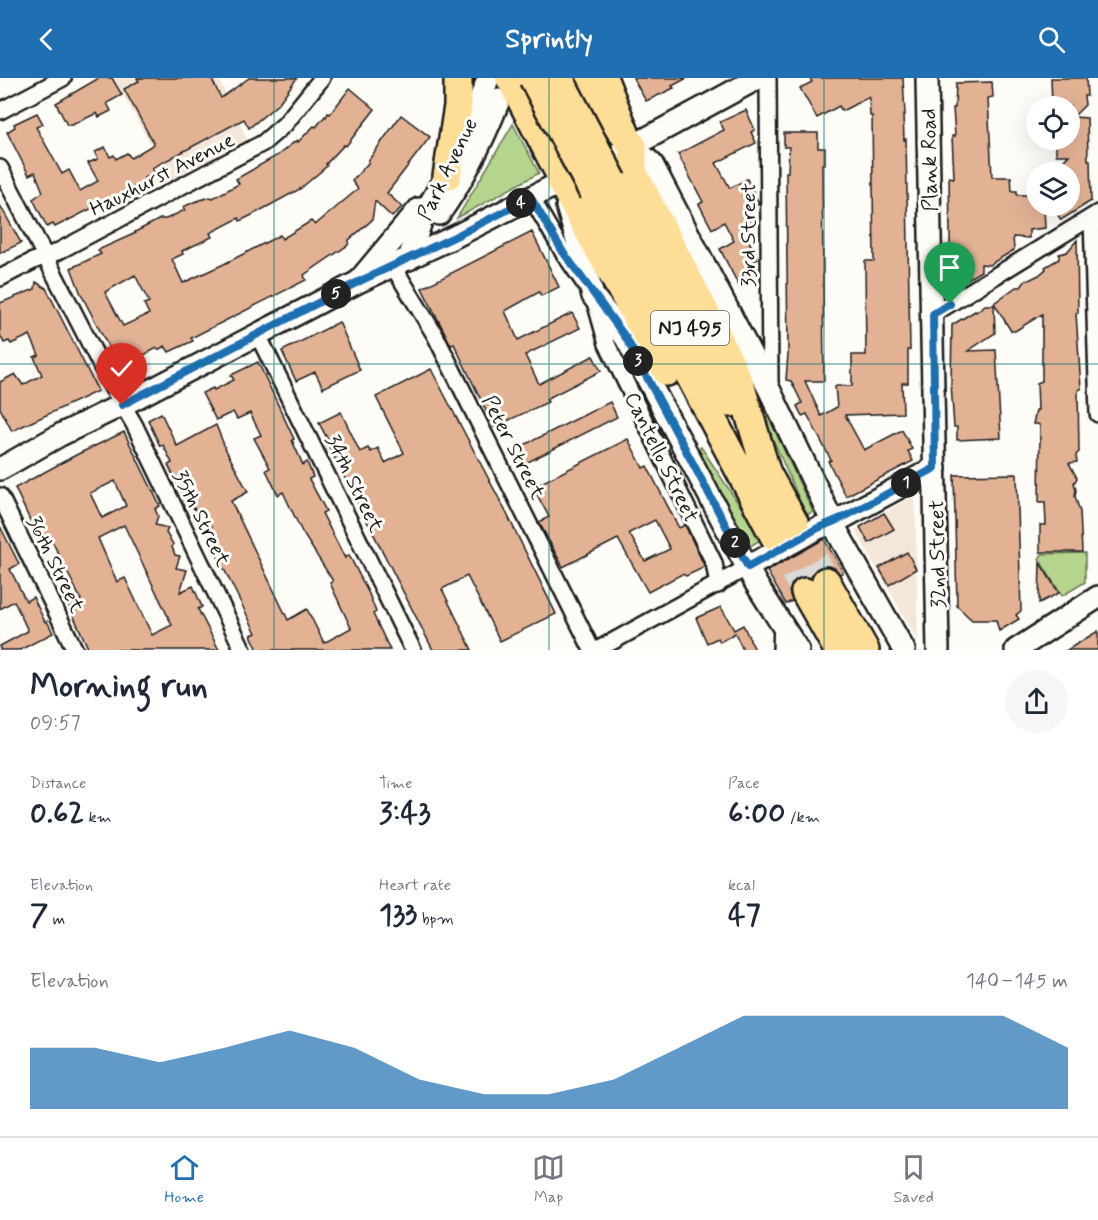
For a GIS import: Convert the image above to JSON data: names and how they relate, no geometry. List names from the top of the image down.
{
  "streets": {
    "highway": ["NJ 495"],
    "main road": [
      "Plank Road",
      "Park Avenue",
      "Cantello Street",
      "32nd Street"
    ],
    "street": [
      "Hauxhurst Avenue",
      "33rd Street",
      "Peter Street",
      "34th Street",
      "35th Street",
      "36th Street"
    ]
  },
  "crossings": [
    ["Plank Road", "32nd Street"],
    ["Park Avenue", "NJ 495"],
    ["Park Avenue", "Peter Street"],
    ["Park Avenue", "Cantello Street"],
    ["Park Avenue", "34th Street"],
    ["Park Avenue", "35th Street"],
    ["Hauxhurst Avenue", "35th Street"],
    ["NJ 495", "Cantello Street"]
  ],
  "page": {
    "header": "Sprintly",
    "pins": [
      "4",
      "5",
      "3",
      "1",
      "2"
    ],
    "heading": ["Morning run", "09:57"],
    "stats": [
      ["Distance", "0.62 km"],
      ["Time", "3:43"],
      ["Pace", "6:00 /km"],
      ["Elevation", "7 m"],
      ["Heart rate", "133 bpm"],
      ["kcal", "47"]
    ],
    "chart": ["Elevation", "140–145 m"],
    "tabs": ["Home", "Map", "Saved"]
  }
}
